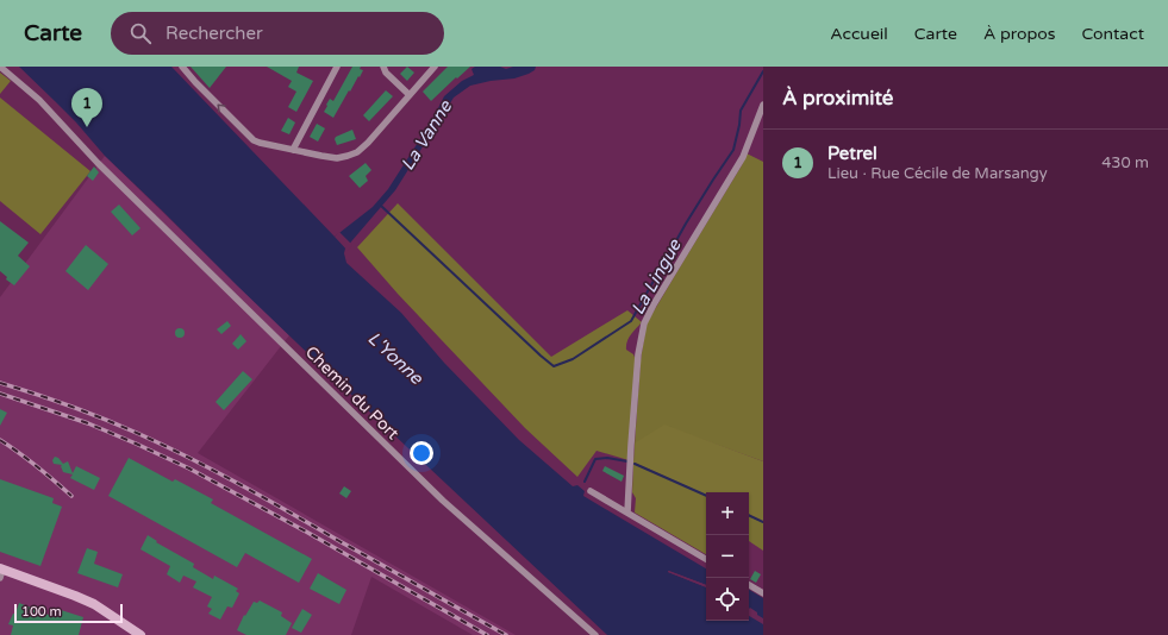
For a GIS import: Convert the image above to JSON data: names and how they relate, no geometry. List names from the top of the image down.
{
  "streets": {
    "street": ["Chemin du Port"]
  },
  "water": ["La Vanne", "La Lingue", "L'Yonne"],
  "scale_bar": "100 m",
  "page": {
    "header": "Carte",
    "search": "Rechercher",
    "nav": [
      "Accueil",
      "Carte",
      "À propos",
      "Contact"
    ],
    "heading": "À proximité",
    "pins": "1",
    "list": [
      {
        "mark": "1",
        "name": "Petrel",
        "note": "Lieu · Rue Cécile de Marsangy",
        "value": "430 m"
      }
    ],
    "map_buttons": ["+", "−"],
    "scale": "100 m"
  }
}
